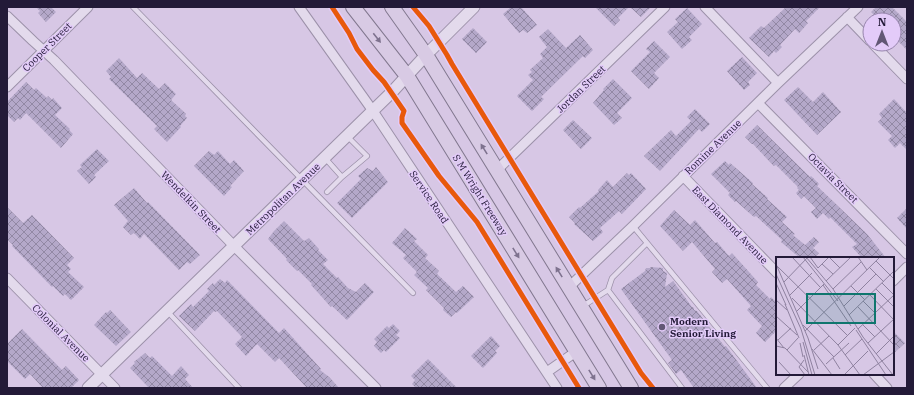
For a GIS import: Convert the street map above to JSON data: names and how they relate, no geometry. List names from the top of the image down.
{
  "streets": {
    "main road": ["S M Wright Freeway"],
    "street": [
      "Cooper Street",
      "Jordan Street",
      "Romine Avenue",
      "Octavia Street",
      "Service Road",
      "Metropolitan Avenue",
      "Wendelkin Street",
      "East Diamond Avenue",
      "Colonial Avenue"
    ]
  },
  "crossings": [
    ["Cooper Street", "Wendelkin Street"],
    ["Romine Avenue", "Octavia Street"],
    ["Romine Avenue", "East Diamond Avenue"],
    ["S M Wright Freeway", "Metropolitan Avenue"],
    ["Service Road", "Metropolitan Avenue"],
    ["Metropolitan Avenue", "Wendelkin Street"],
    ["Metropolitan Avenue", "Colonial Avenue"]
  ],
  "places": ["Modern Senior Living"],
  "north": "top"
}
